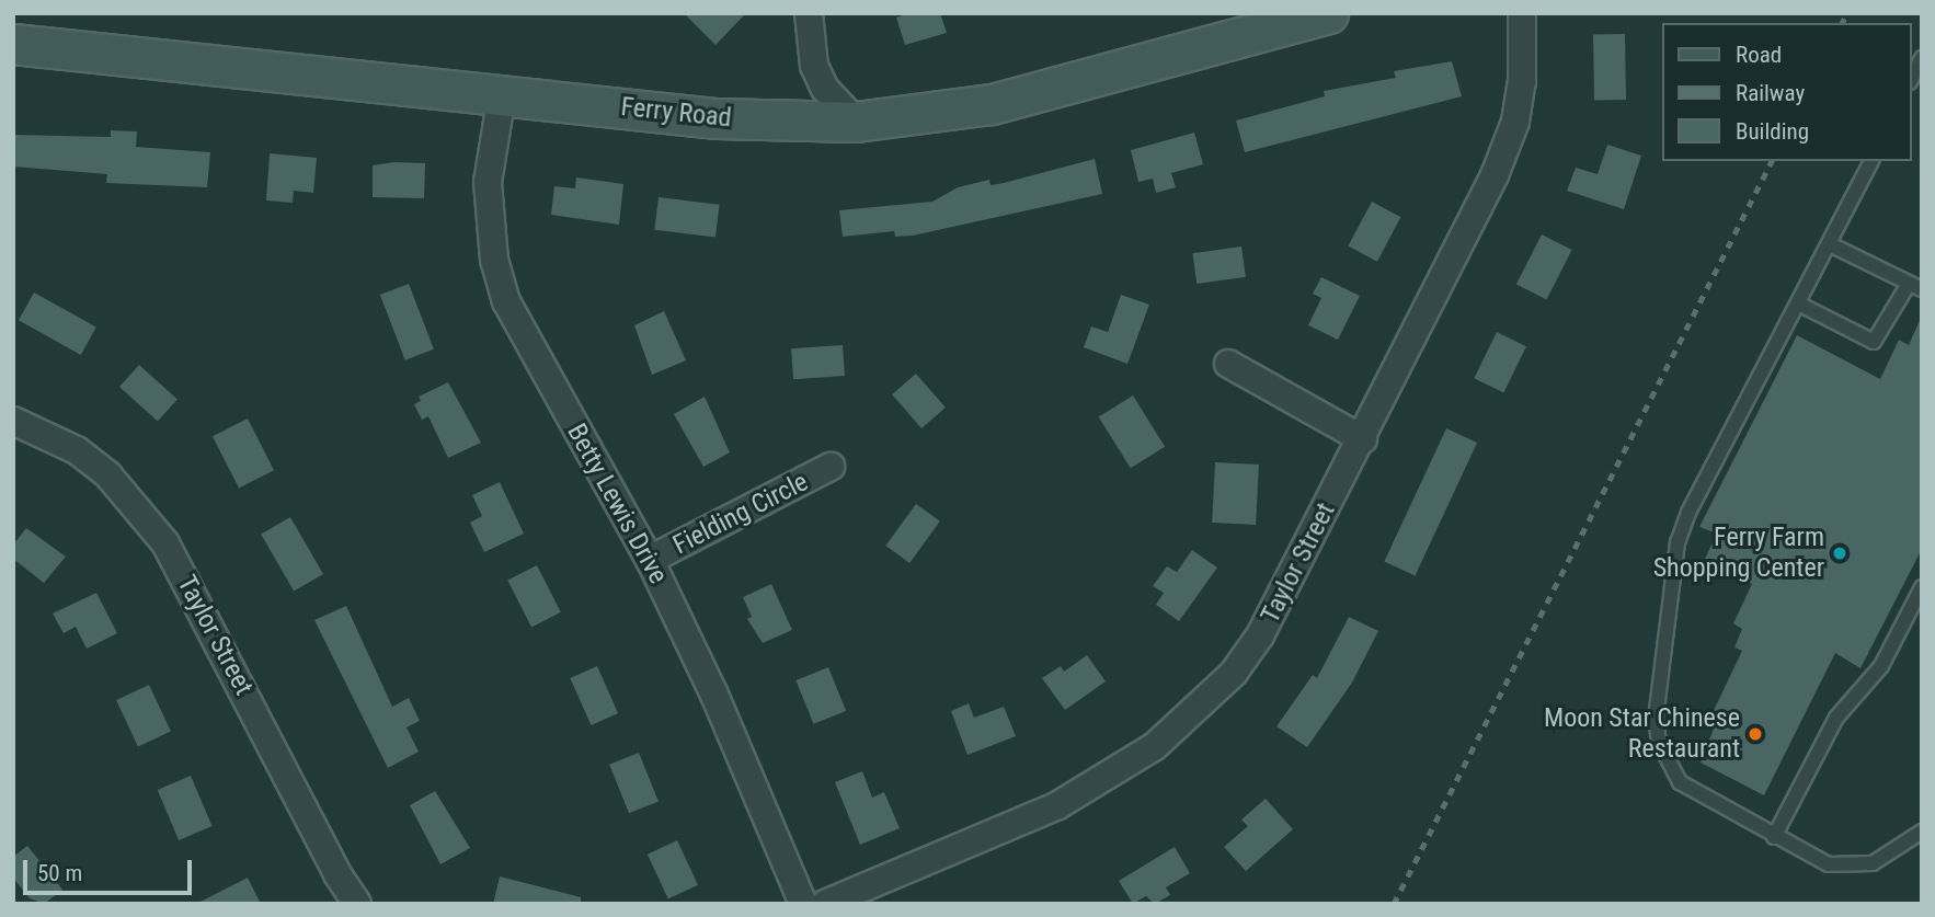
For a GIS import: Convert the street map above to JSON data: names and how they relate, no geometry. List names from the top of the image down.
{
  "streets": {
    "main road": ["Ferry Road"],
    "street": ["Betty Lewis Drive", "Fielding Circle", "Taylor Street"]
  },
  "crossings": [
    ["Ferry Road", "Betty Lewis Drive"],
    ["Betty Lewis Drive", "Fielding Circle"]
  ],
  "places": ["Ferry Farm Shopping Center", "Moon Star Chinese Restaurant"],
  "legend": ["Road", "Railway", "Building"],
  "scale_bar": "50 m"
}
